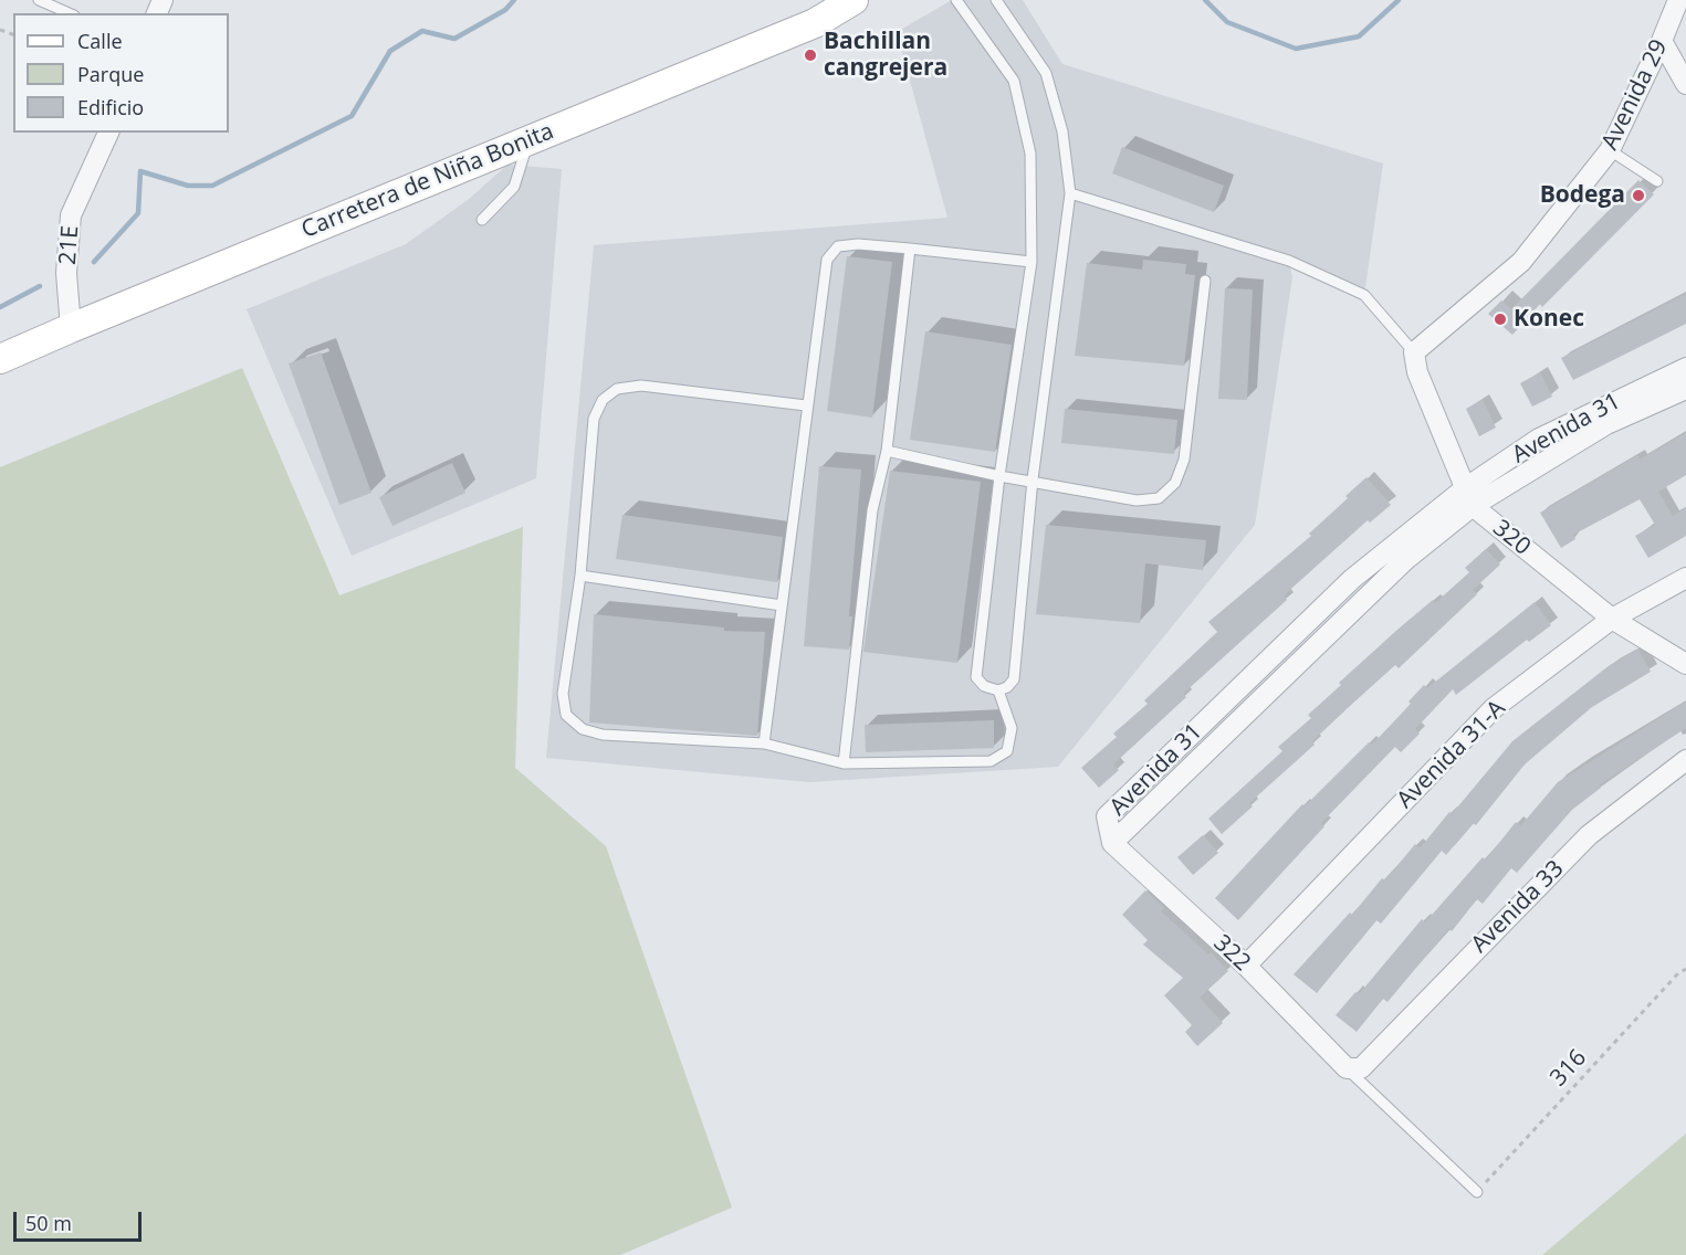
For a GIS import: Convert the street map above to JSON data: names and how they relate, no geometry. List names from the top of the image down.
{
  "streets": {
    "main road": ["Carretera de Niña Bonita"],
    "street": [
      "Avenida 29",
      "21E",
      "Avenida 31",
      "320",
      "Avenida 31-A",
      "Avenida 33",
      "322"
    ],
    "path": ["316"]
  },
  "crossings": [
    ["Avenida 29", "320"],
    ["Carretera de Niña Bonita", "21E"],
    ["Avenida 31", "320"],
    ["Avenida 31", "322"],
    ["320", "Avenida 31-A"],
    ["Avenida 31-A", "322"],
    ["Avenida 33", "322"],
    ["322", "316"]
  ],
  "places": ["Bachillan cangrejera", "Bodega", "Konec"],
  "legend": ["Calle", "Parque", "Edificio"],
  "scale_bar": "50 m"
}
